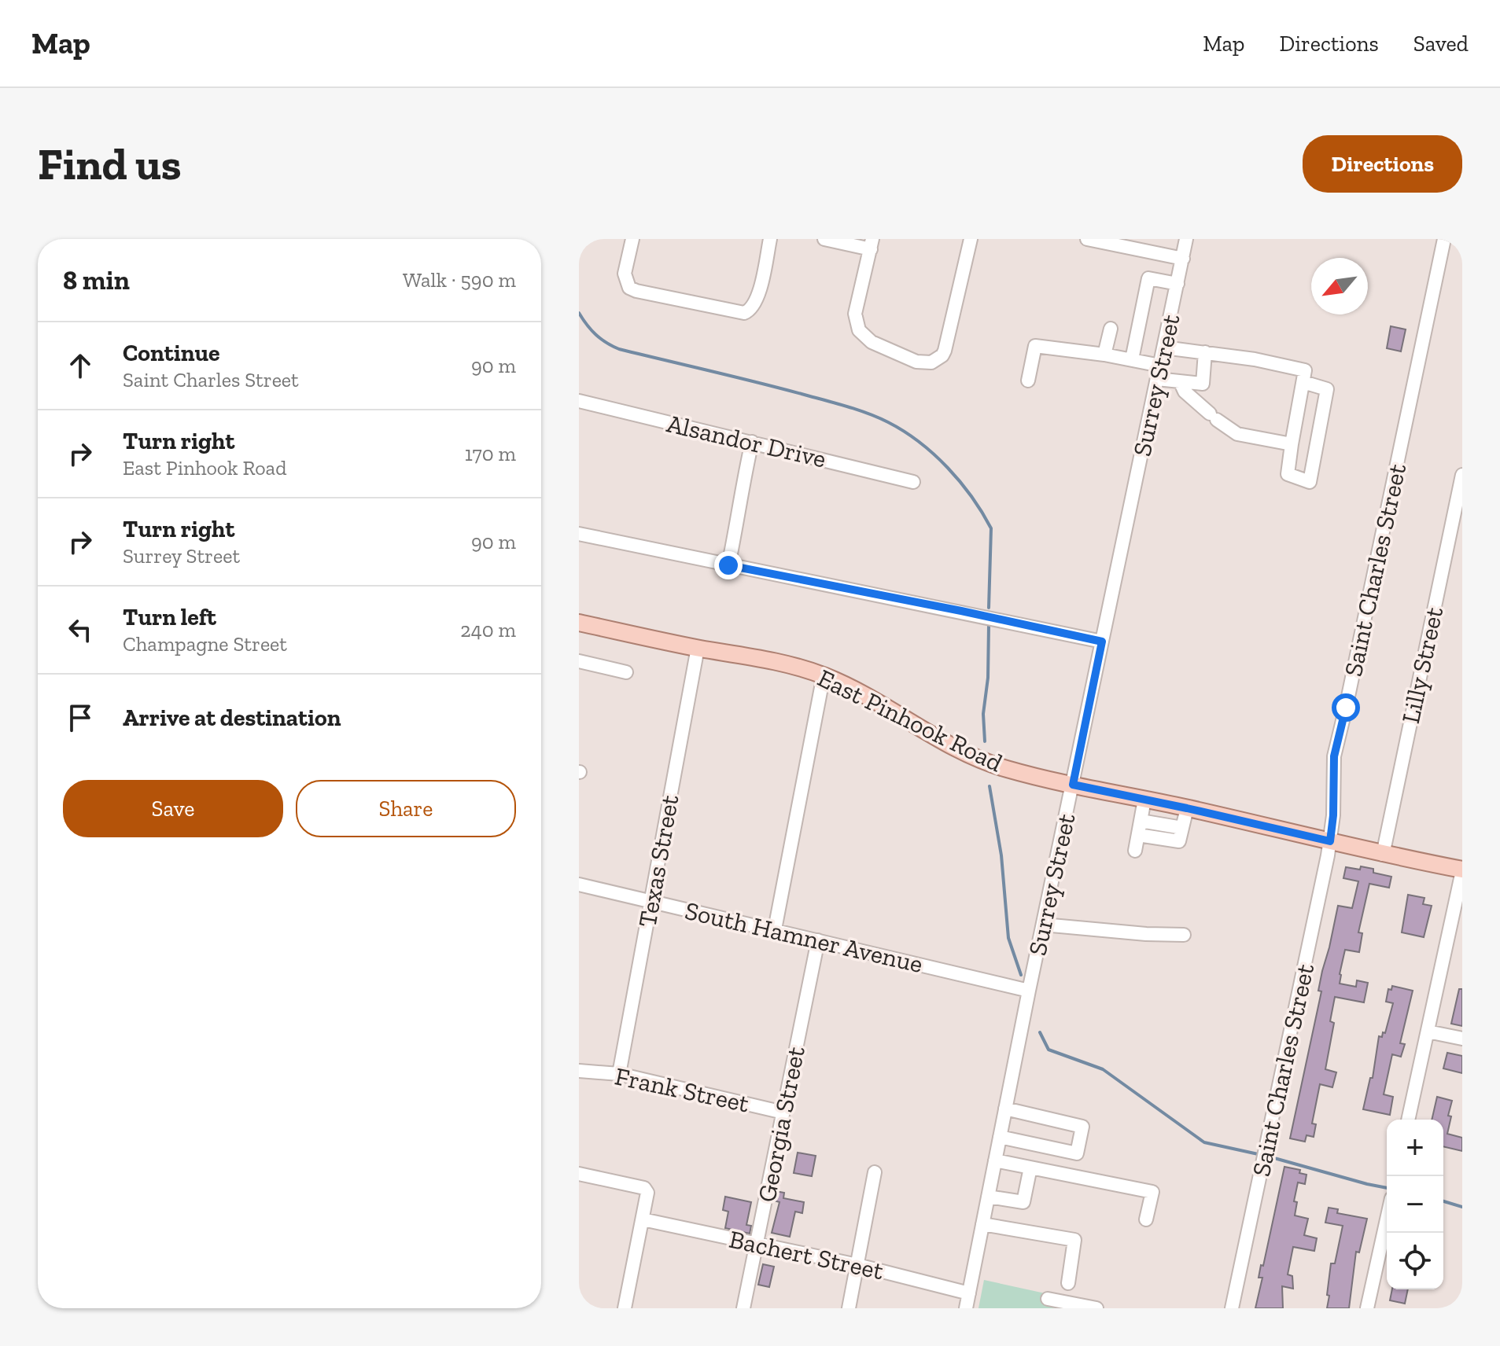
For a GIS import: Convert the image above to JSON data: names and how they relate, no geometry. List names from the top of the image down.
{
  "streets": {
    "main road": ["East Pinhook Road"],
    "street": [
      "Surrey Street",
      "Alsandor Drive",
      "Saint Charles Street",
      "Lilly Street",
      "Texas Street",
      "South Hamner Avenue",
      "Frank Street",
      "Georgia Street",
      "Bachert Street"
    ]
  },
  "crossings": [
    ["Surrey Street", "East Pinhook Road"],
    ["Surrey Street", "South Hamner Avenue"],
    ["Surrey Street", "Bachert Street"],
    ["Saint Charles Street", "East Pinhook Road"],
    ["Lilly Street", "East Pinhook Road"],
    ["East Pinhook Road", "Texas Street"],
    ["Texas Street", "South Hamner Avenue"],
    ["Texas Street", "Frank Street"],
    ["South Hamner Avenue", "Georgia Street"],
    ["Frank Street", "Georgia Street"],
    ["Georgia Street", "Bachert Street"]
  ],
  "north": "bottom left",
  "page": {
    "header": "Map",
    "nav": ["Map", "Directions", "Saved"],
    "buttons": [
      "Directions",
      ["Save", "Share"]
    ],
    "title": "Find us",
    "heading": ["8 min", "Walk · 590 m"],
    "list": [
      ["Continue", "Saint Charles Street", "90 m"],
      ["Turn right", "East Pinhook Road", "170 m"],
      ["Turn right", "Surrey Street", "90 m"],
      ["Turn left", "Champagne Street", "240 m"],
      "Arrive at destination"
    ],
    "map_buttons": ["+", "−"]
  }
}
